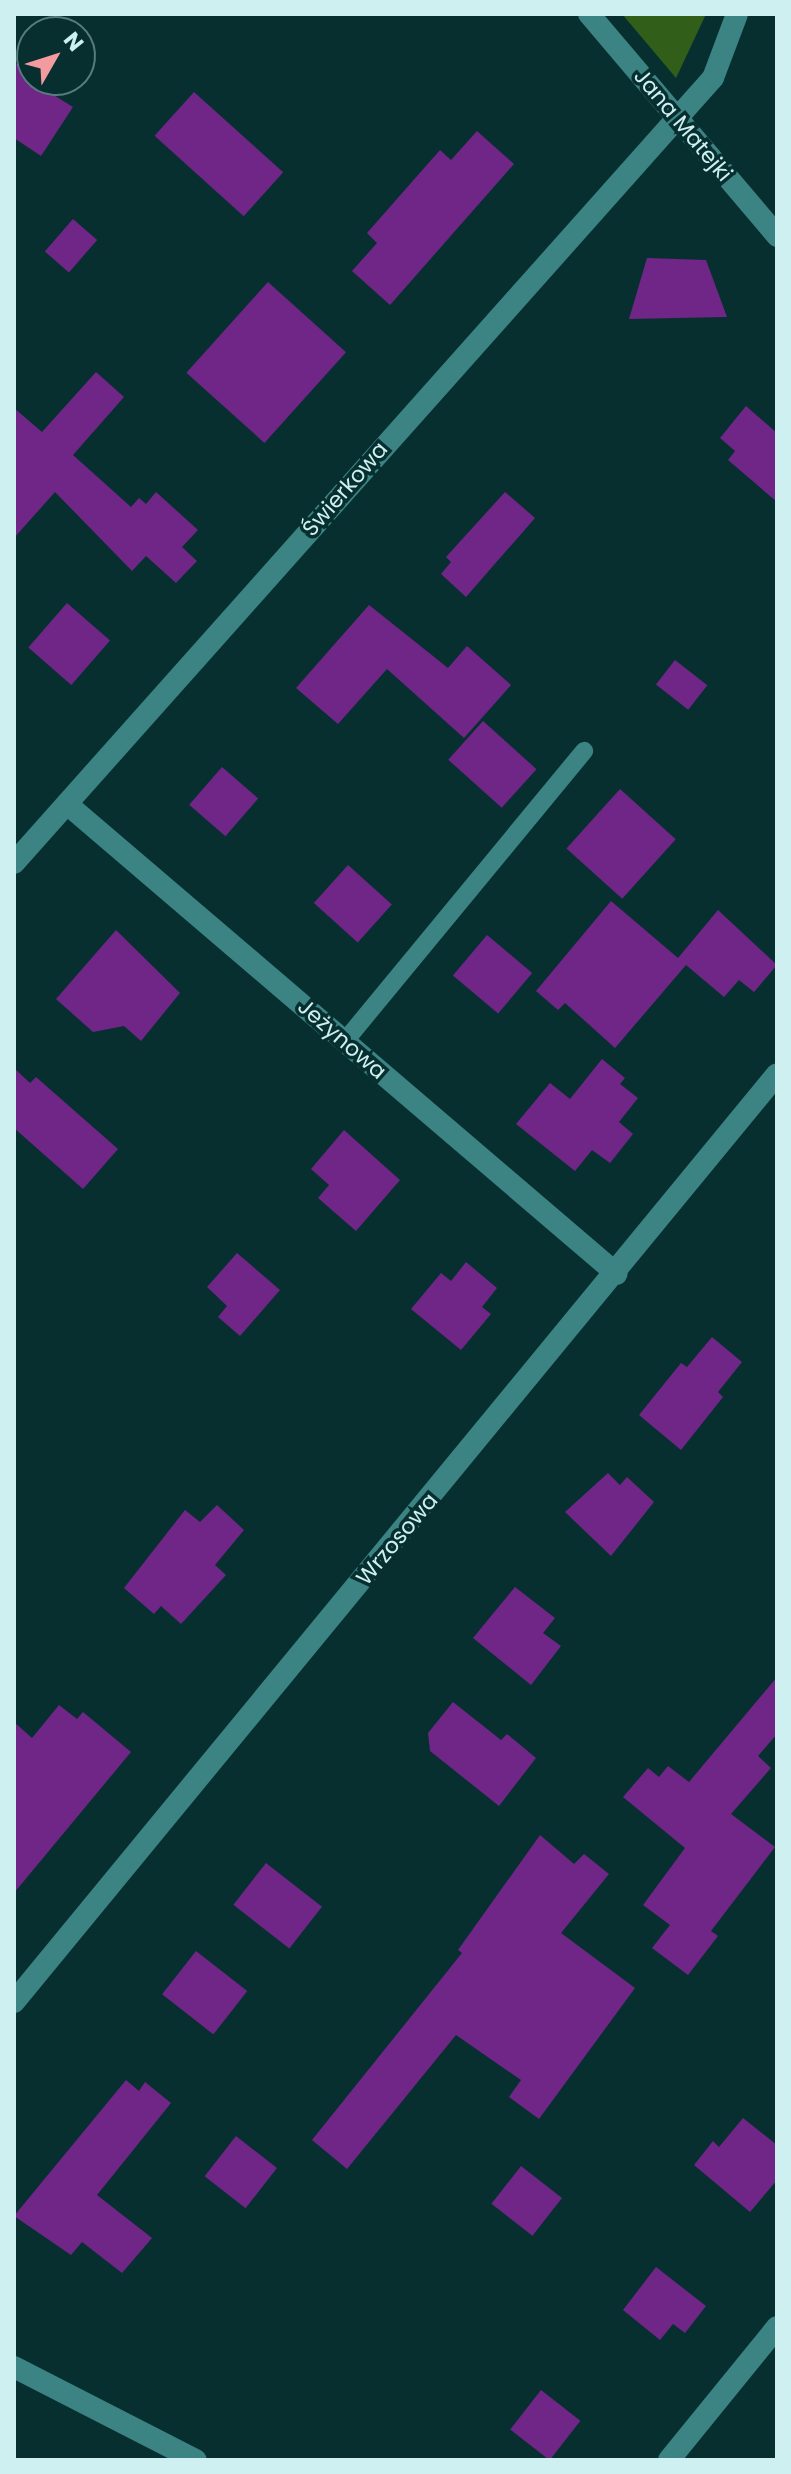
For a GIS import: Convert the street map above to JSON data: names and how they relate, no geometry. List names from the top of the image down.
{
  "streets": {
    "street": [
      "Jana Matejki",
      "Świerkowa",
      "Jeżynowa",
      "Wrzosowa"
    ]
  },
  "crossings": [
    ["Jana Matejki", "Świerkowa"],
    ["Świerkowa", "Jeżynowa"],
    ["Jeżynowa", "Wrzosowa"]
  ],
  "north": "top right"
}
